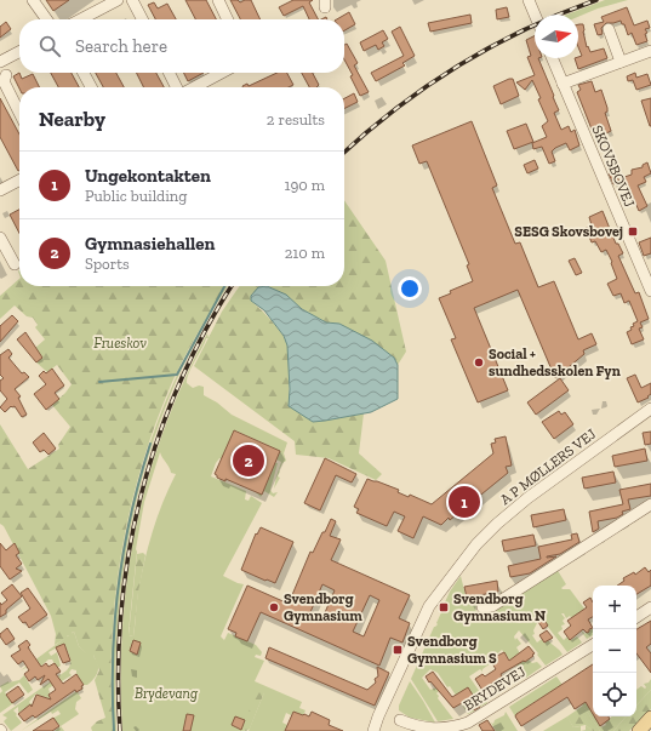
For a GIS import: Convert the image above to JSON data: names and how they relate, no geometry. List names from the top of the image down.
{
  "streets": {
    "street": ["SKOVSBOVEJ", "A P MØLLERS VEJ", "BRYDEVEJ"]
  },
  "parks": ["Frueskov", "Brydevang"],
  "places": {
    "transit": ["SESG Skovsbovej", "Svendborg Gymnasium N", "Svendborg Gymnasium S"],
    "other": ["Social + sundhedsskolen Fyn", "Svendborg Gymnasium"]
  },
  "north": "right",
  "page": {
    "search": "Search here",
    "heading": ["Nearby", "2 results"],
    "list": [
      {
        "mark": "1",
        "name": "Ungekontakten",
        "note": "Public building",
        "value": "190 m"
      },
      {
        "mark": "2",
        "name": "Gymnasiehallen",
        "note": "Sports",
        "value": "210 m"
      }
    ],
    "pins": ["2", "1"],
    "map_buttons": ["+", "−"]
  }
}
